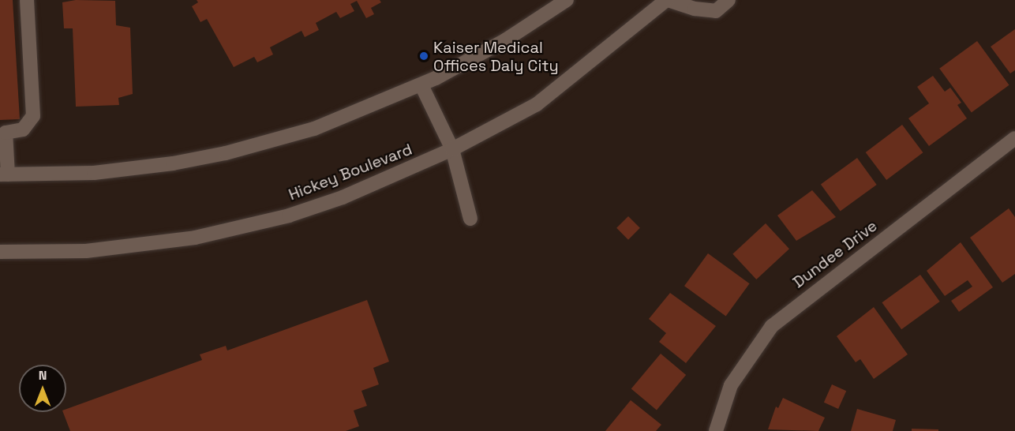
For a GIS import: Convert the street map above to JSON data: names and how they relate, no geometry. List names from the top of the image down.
{
  "streets": {
    "main road": ["Hickey Boulevard", "Dundee Drive"]
  },
  "places": ["Kaiser Medical Offices Daly City"],
  "north": "top"
}
